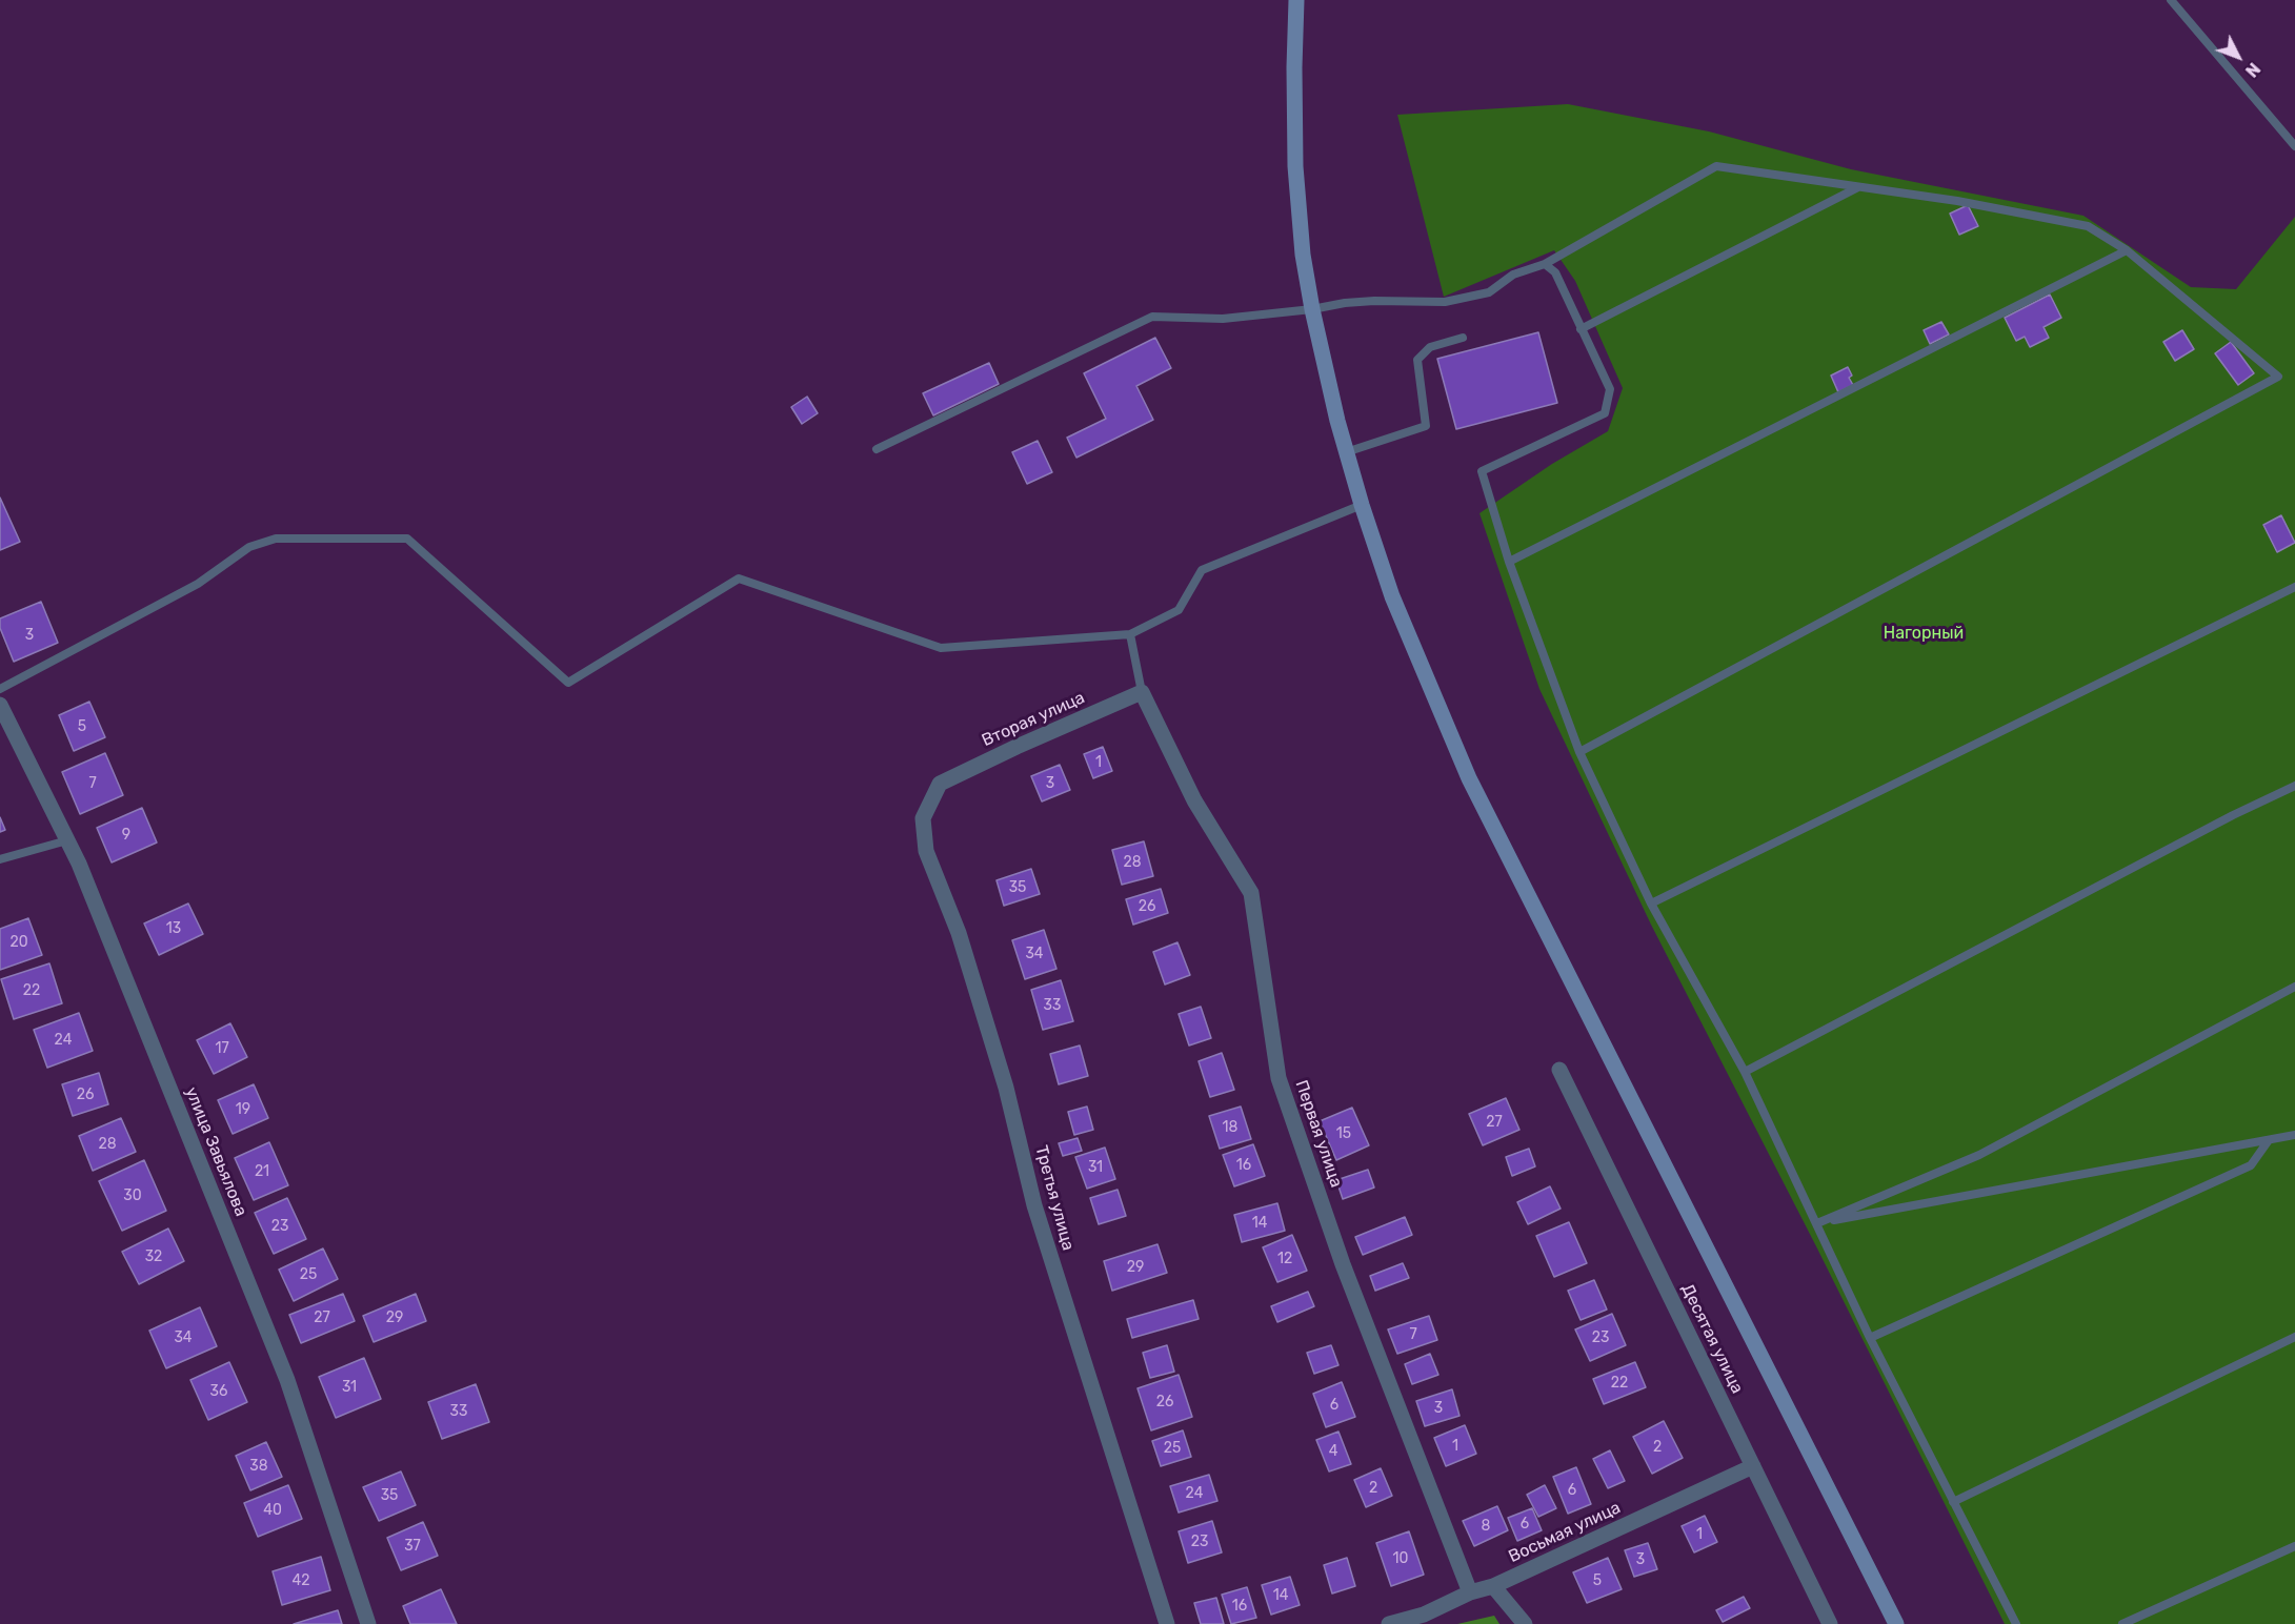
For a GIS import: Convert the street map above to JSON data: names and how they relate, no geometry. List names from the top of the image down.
{
  "streets": {
    "street": [
      "Вторая улица",
      "Первая улица",
      "улица Завьялова",
      "Третья улица",
      "Десятая улица",
      "Восьмая улица"
    ]
  },
  "crossings": [
    ["Вторая улица", "Первая улица"],
    ["Вторая улица", "Третья улица"],
    ["Первая улица", "Восьмая улица"],
    ["Десятая улица", "Восьмая улица"]
  ],
  "parks": ["Нагорный"],
  "house_numbers": [
    "3",
    "5",
    "1",
    "7",
    "3",
    "9",
    "28",
    "35",
    "26",
    "13",
    "20",
    "34",
    "22",
    "33",
    "24",
    "17",
    "26",
    "19",
    "27",
    "18",
    "15",
    "28",
    "16",
    "31",
    "21",
    "30",
    "14",
    "23",
    "32",
    "12",
    "29",
    "25",
    "27",
    "29",
    "7",
    "34",
    "23",
    "22",
    "31",
    "36",
    "26",
    "6",
    "3",
    "33",
    "1",
    "2",
    "25",
    "4",
    "38",
    "2",
    "6",
    "24",
    "35",
    "40",
    "6",
    "8",
    "1",
    "23",
    "37",
    "10",
    "3",
    "42",
    "5",
    "14",
    "16"
  ],
  "north": "bottom right"
}
